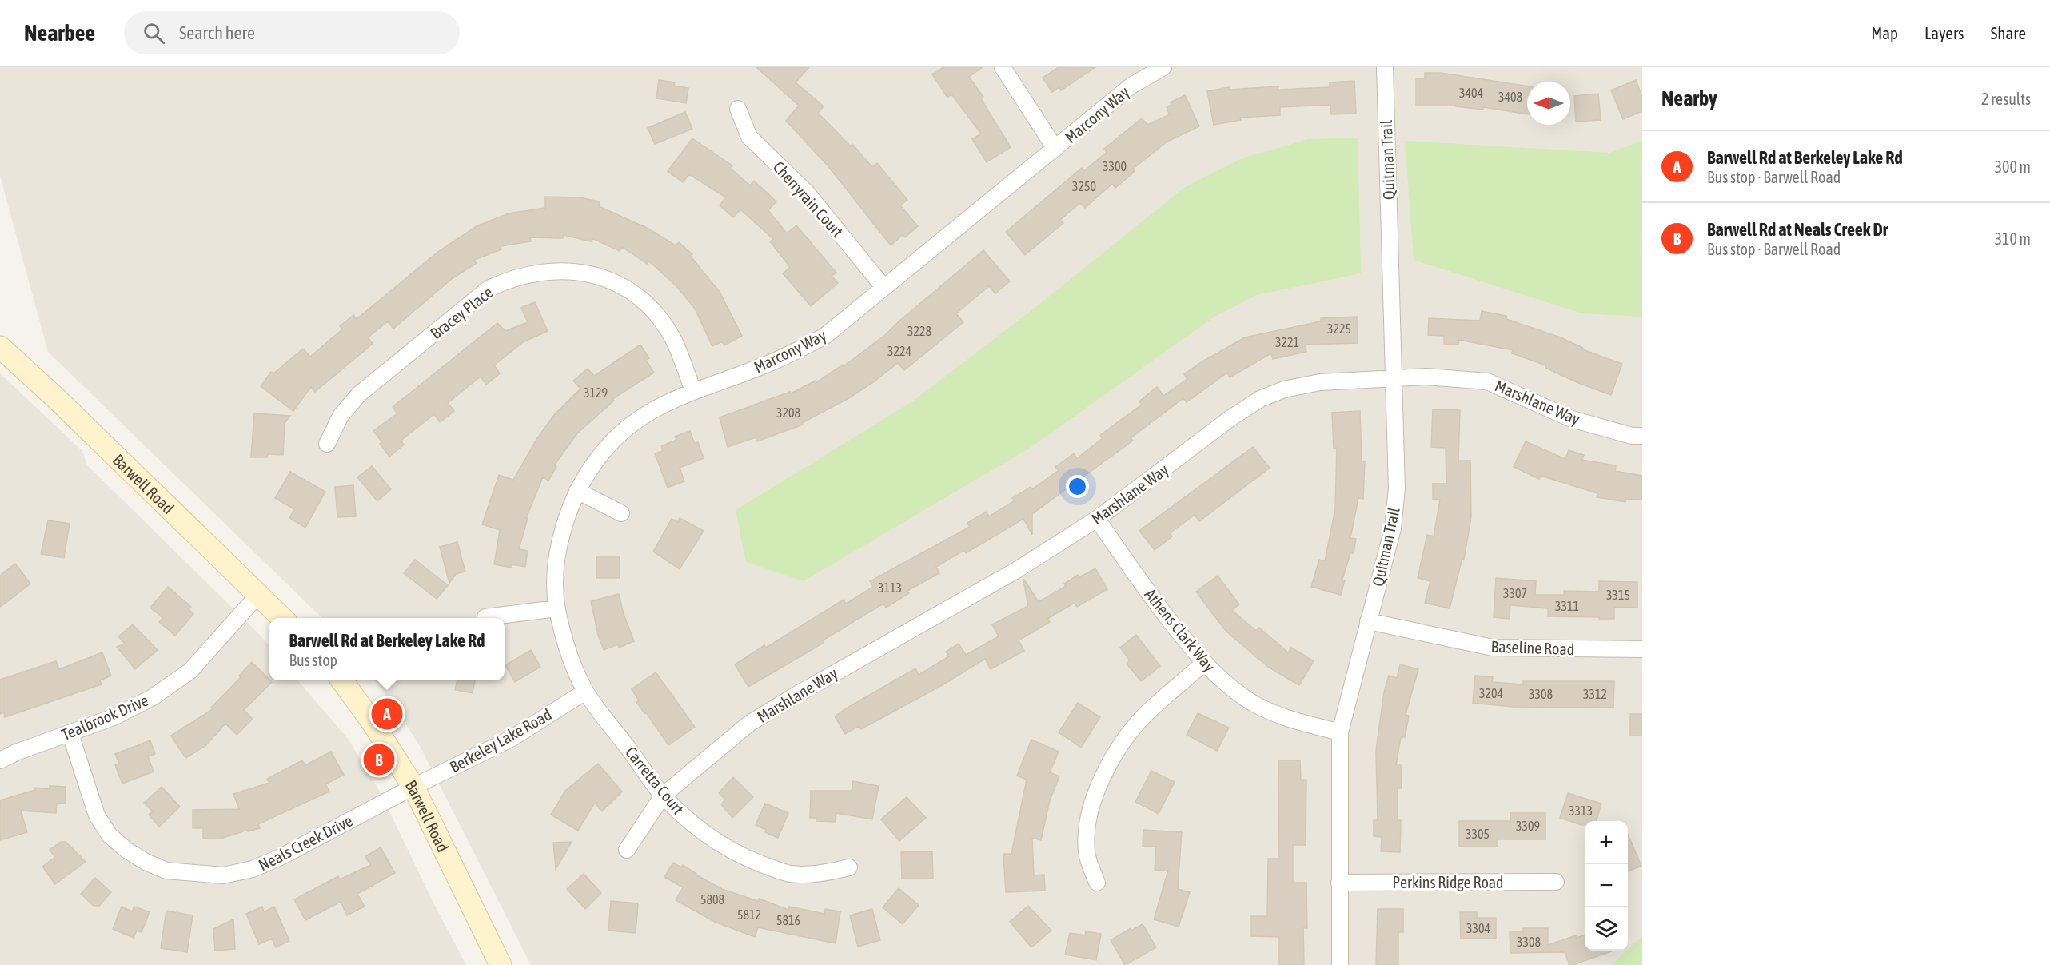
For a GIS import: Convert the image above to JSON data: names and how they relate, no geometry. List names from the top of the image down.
{
  "streets": {
    "street": [
      "Marcony Way",
      "Quitman Trail",
      "Cherryrain Court",
      "Bracey Place",
      "Marshlane Way",
      "Barwell Road",
      "Athens Clark Way",
      "Baseline Road",
      "Tealbrook Drive",
      "Berkeley Lake Road",
      "Carretta Court",
      "Neals Creek Drive",
      "Perkins Ridge Road"
    ]
  },
  "crossings": [
    ["Marcony Way", "Cherryrain Court"],
    ["Marcony Way", "Bracey Place"],
    ["Marcony Way", "Berkeley Lake Road"],
    ["Marcony Way", "Carretta Court"],
    ["Quitman Trail", "Marshlane Way"],
    ["Quitman Trail", "Athens Clark Way"],
    ["Quitman Trail", "Baseline Road"],
    ["Quitman Trail", "Perkins Ridge Road"],
    ["Marshlane Way", "Athens Clark Way"],
    ["Marshlane Way", "Carretta Court"],
    ["Barwell Road", "Tealbrook Drive"],
    ["Barwell Road", "Berkeley Lake Road"],
    ["Barwell Road", "Neals Creek Drive"],
    ["Tealbrook Drive", "Neals Creek Drive"],
    ["Berkeley Lake Road", "Carretta Court"],
    ["Berkeley Lake Road", "Neals Creek Drive"]
  ],
  "house_numbers": [
    "3404",
    "3408",
    "3300",
    "3250",
    "3225",
    "3228",
    "3221",
    "3224",
    "3129",
    "3208",
    "3113",
    "3307",
    "3315",
    "3311",
    "3204",
    "3308",
    "3312",
    "3313",
    "3309",
    "3305",
    "5808",
    "5812",
    "5816",
    "3304",
    "3308"
  ],
  "north": "left",
  "page": {
    "header": "Nearbee",
    "search": "Search here",
    "nav": ["Map", "Layers", "Share"],
    "heading": ["Nearby", "2 results"],
    "list": [
      {
        "mark": "A",
        "name": "Barwell Rd at Berkeley Lake Rd",
        "note": "Bus stop · Barwell Road",
        "value": "300 m"
      },
      {
        "mark": "B",
        "name": "Barwell Rd at Neals Creek Dr",
        "note": "Bus stop · Barwell Road",
        "value": "310 m"
      }
    ],
    "popup": ["Barwell Rd at Berkeley Lake Rd", "Bus stop"],
    "pins": ["A", "B"],
    "map_buttons": ["+", "−"]
  }
}
